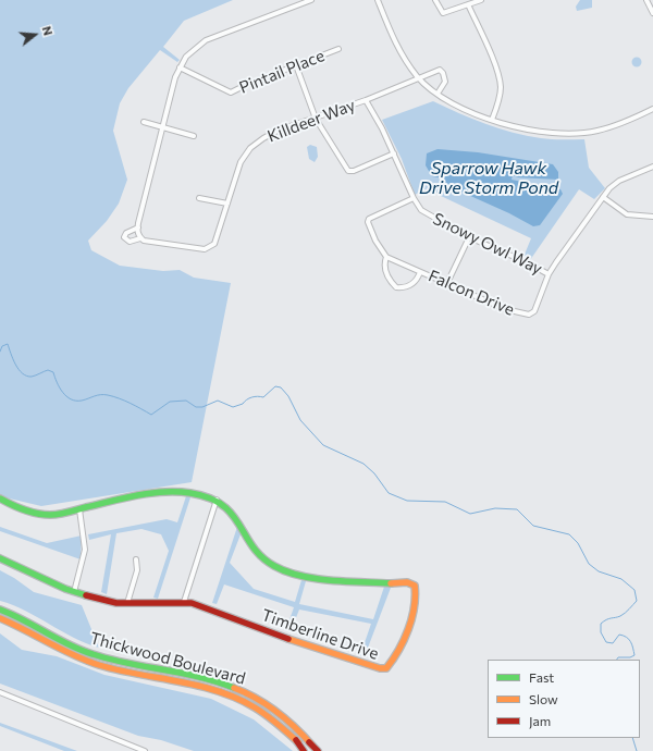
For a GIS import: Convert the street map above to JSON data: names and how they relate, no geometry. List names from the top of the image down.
{
  "streets": {
    "main road": ["Timberline Drive", "Thickwood Boulevard"],
    "street": [
      "Pintail Place",
      "Killdeer Way",
      "Snowy Owl Way",
      "Falcon Drive"
    ]
  },
  "crossings": [
    ["Pintail Place", "Killdeer Way"],
    ["Killdeer Way", "Snowy Owl Way"],
    ["Snowy Owl Way", "Falcon Drive"]
  ],
  "water": ["Sparrow Hawk Drive Storm Pond"],
  "legend": ["Fast", "Slow", "Jam"],
  "north": "right"
}
